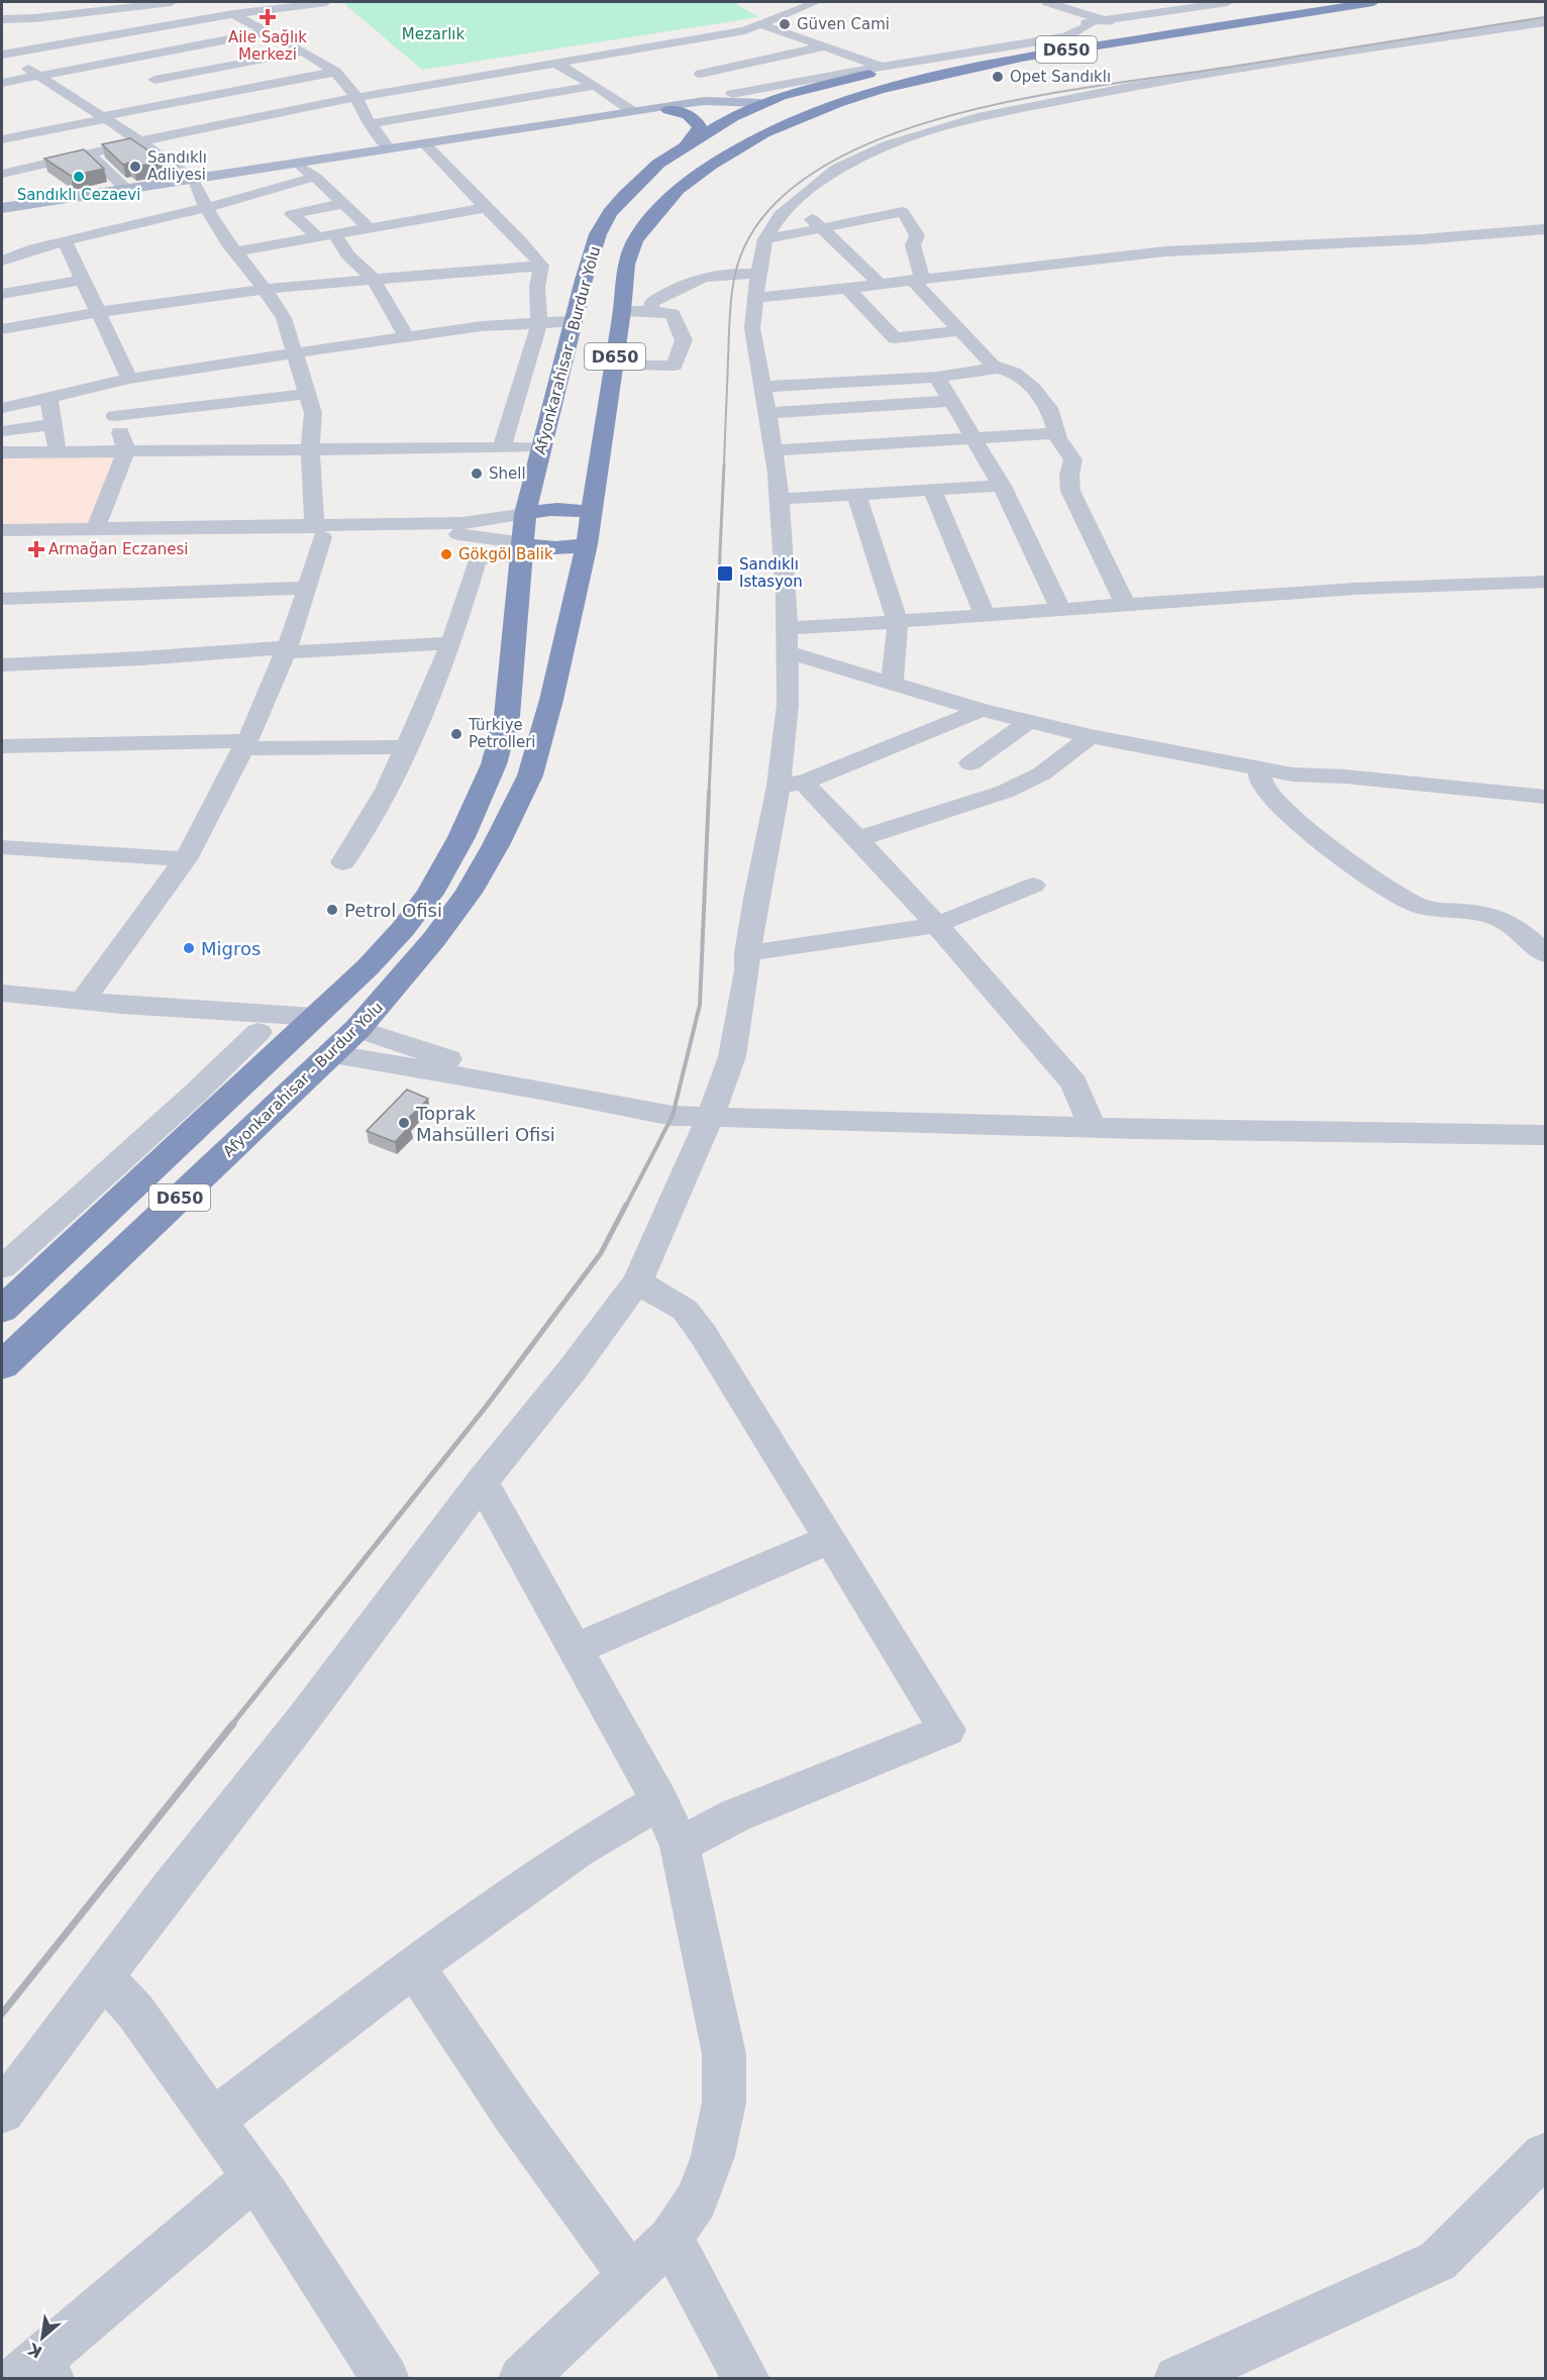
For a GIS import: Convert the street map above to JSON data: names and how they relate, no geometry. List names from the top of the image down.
{
  "streets": {
    "highway": ["D650", "Afyonkarahisar - Burdur Yolu"]
  },
  "parks": ["Mezarlık"],
  "places": {
    "health": ["Aile Sağlık Merkezi", "Armağan Eczanesi"],
    "other": [
      "Güven Cami",
      "Opet Sandıklı",
      "Sandıklı Adliyesi",
      "Sandıklı Cezaevi",
      "Shell",
      "Gökgöl Balik",
      "Türkiye Petrolleri",
      "Petrol Ofisi",
      "Migros",
      "Toprak Mahsülleri Ofisi"
    ],
    "transit": ["Sandıklı Istasyon"]
  },
  "north": "bottom left"
}
